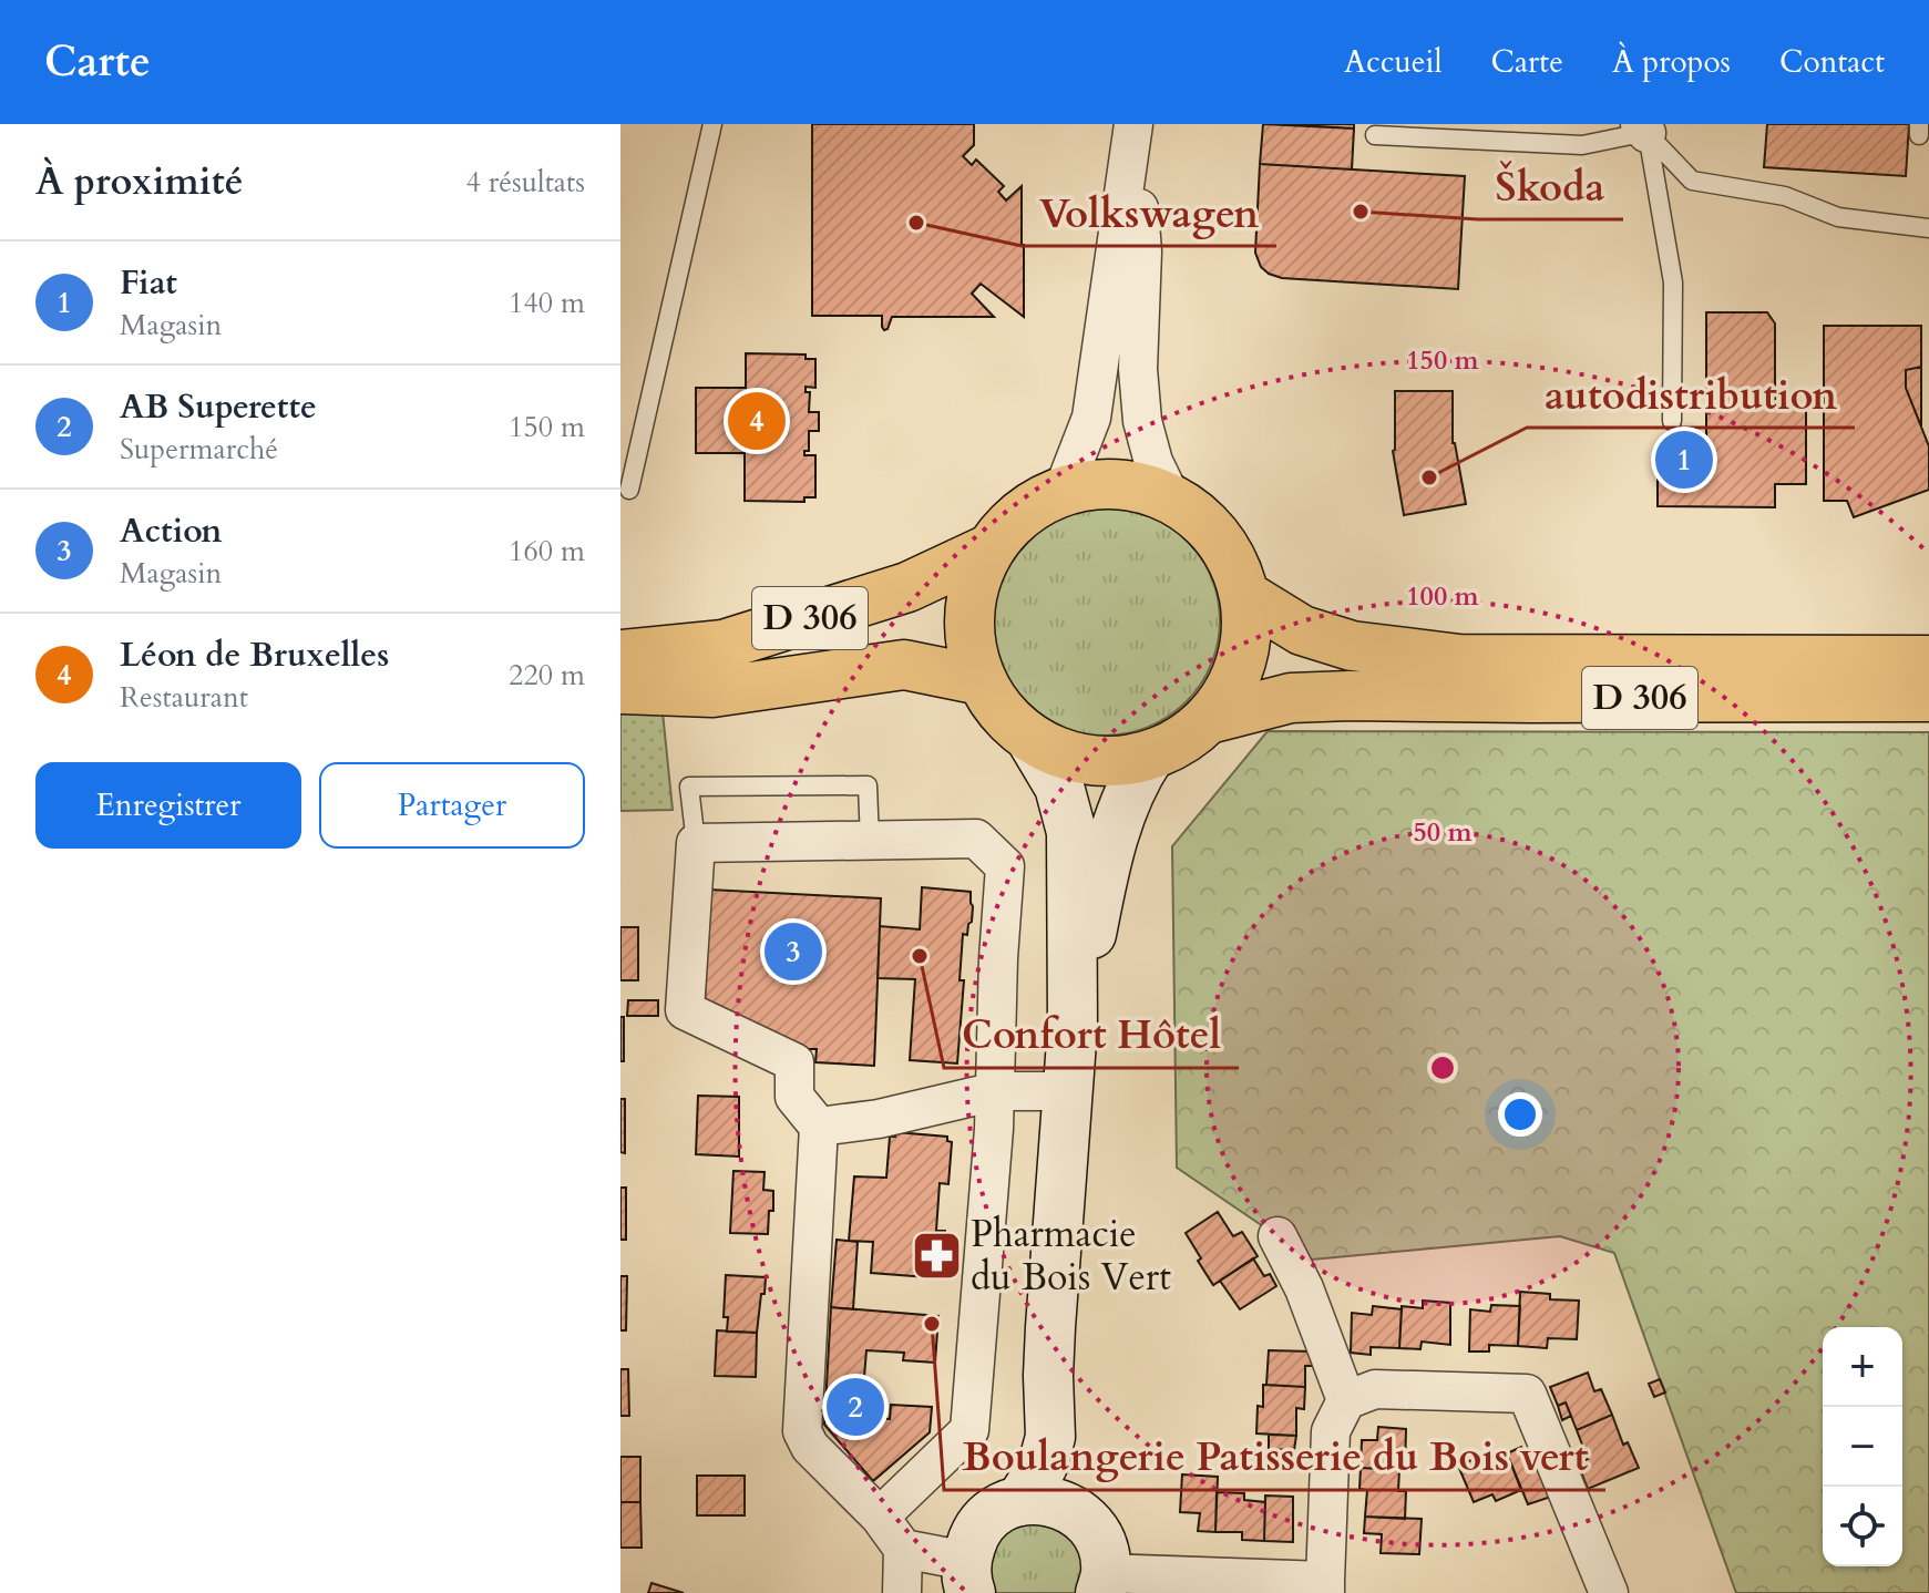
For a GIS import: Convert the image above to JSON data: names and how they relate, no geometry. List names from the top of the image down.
{
  "streets": {
    "main road": ["D 306"]
  },
  "places": {
    "other": [
      "Škoda",
      "Volkswagen",
      "autodistribution",
      "Confort Hôtel",
      "Boulangerie Patisserie du Bois vert"
    ],
    "pharmacy": ["Pharmacie du Bois Vert"]
  },
  "page": {
    "header": "Carte",
    "nav": [
      "Accueil",
      "Carte",
      "À propos",
      "Contact"
    ],
    "heading": ["À proximité", "4 résultats"],
    "list": [
      {
        "mark": "1",
        "name": "Fiat",
        "note": "Magasin",
        "value": "140 m"
      },
      {
        "mark": "2",
        "name": "AB Superette",
        "note": "Supermarché",
        "value": "150 m"
      },
      {
        "mark": "3",
        "name": "Action",
        "note": "Magasin",
        "value": "160 m"
      },
      {
        "mark": "4",
        "name": "Léon de Bruxelles",
        "note": "Restaurant",
        "value": "220 m"
      }
    ],
    "pins": [
      "4",
      "1",
      "3",
      "2"
    ],
    "buttons": ["Enregistrer", "Partager"],
    "map_buttons": ["+", "−"]
  },
  "rings": ["150 m", "100 m", "50 m"]
}
